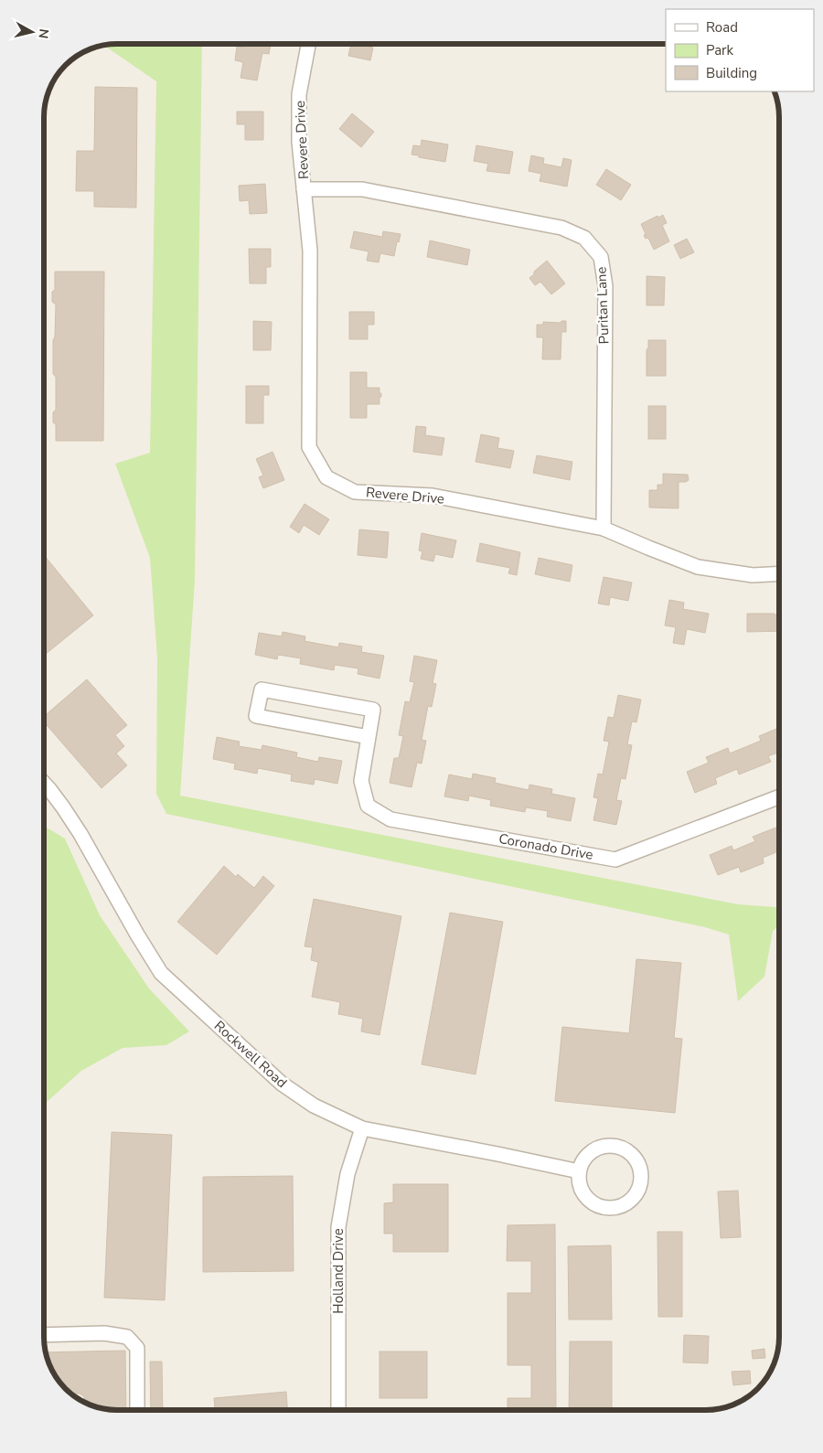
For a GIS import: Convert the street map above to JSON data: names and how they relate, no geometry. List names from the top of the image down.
{
  "streets": {
    "street": [
      "Revere Drive",
      "Puritan Lane",
      "Coronado Drive",
      "Rockwell Road",
      "Holland Drive"
    ]
  },
  "crossings": [
    ["Revere Drive", "Puritan Lane"],
    ["Rockwell Road", "Holland Drive"]
  ],
  "legend": ["Road", "Park", "Building"],
  "north": "right"
}
